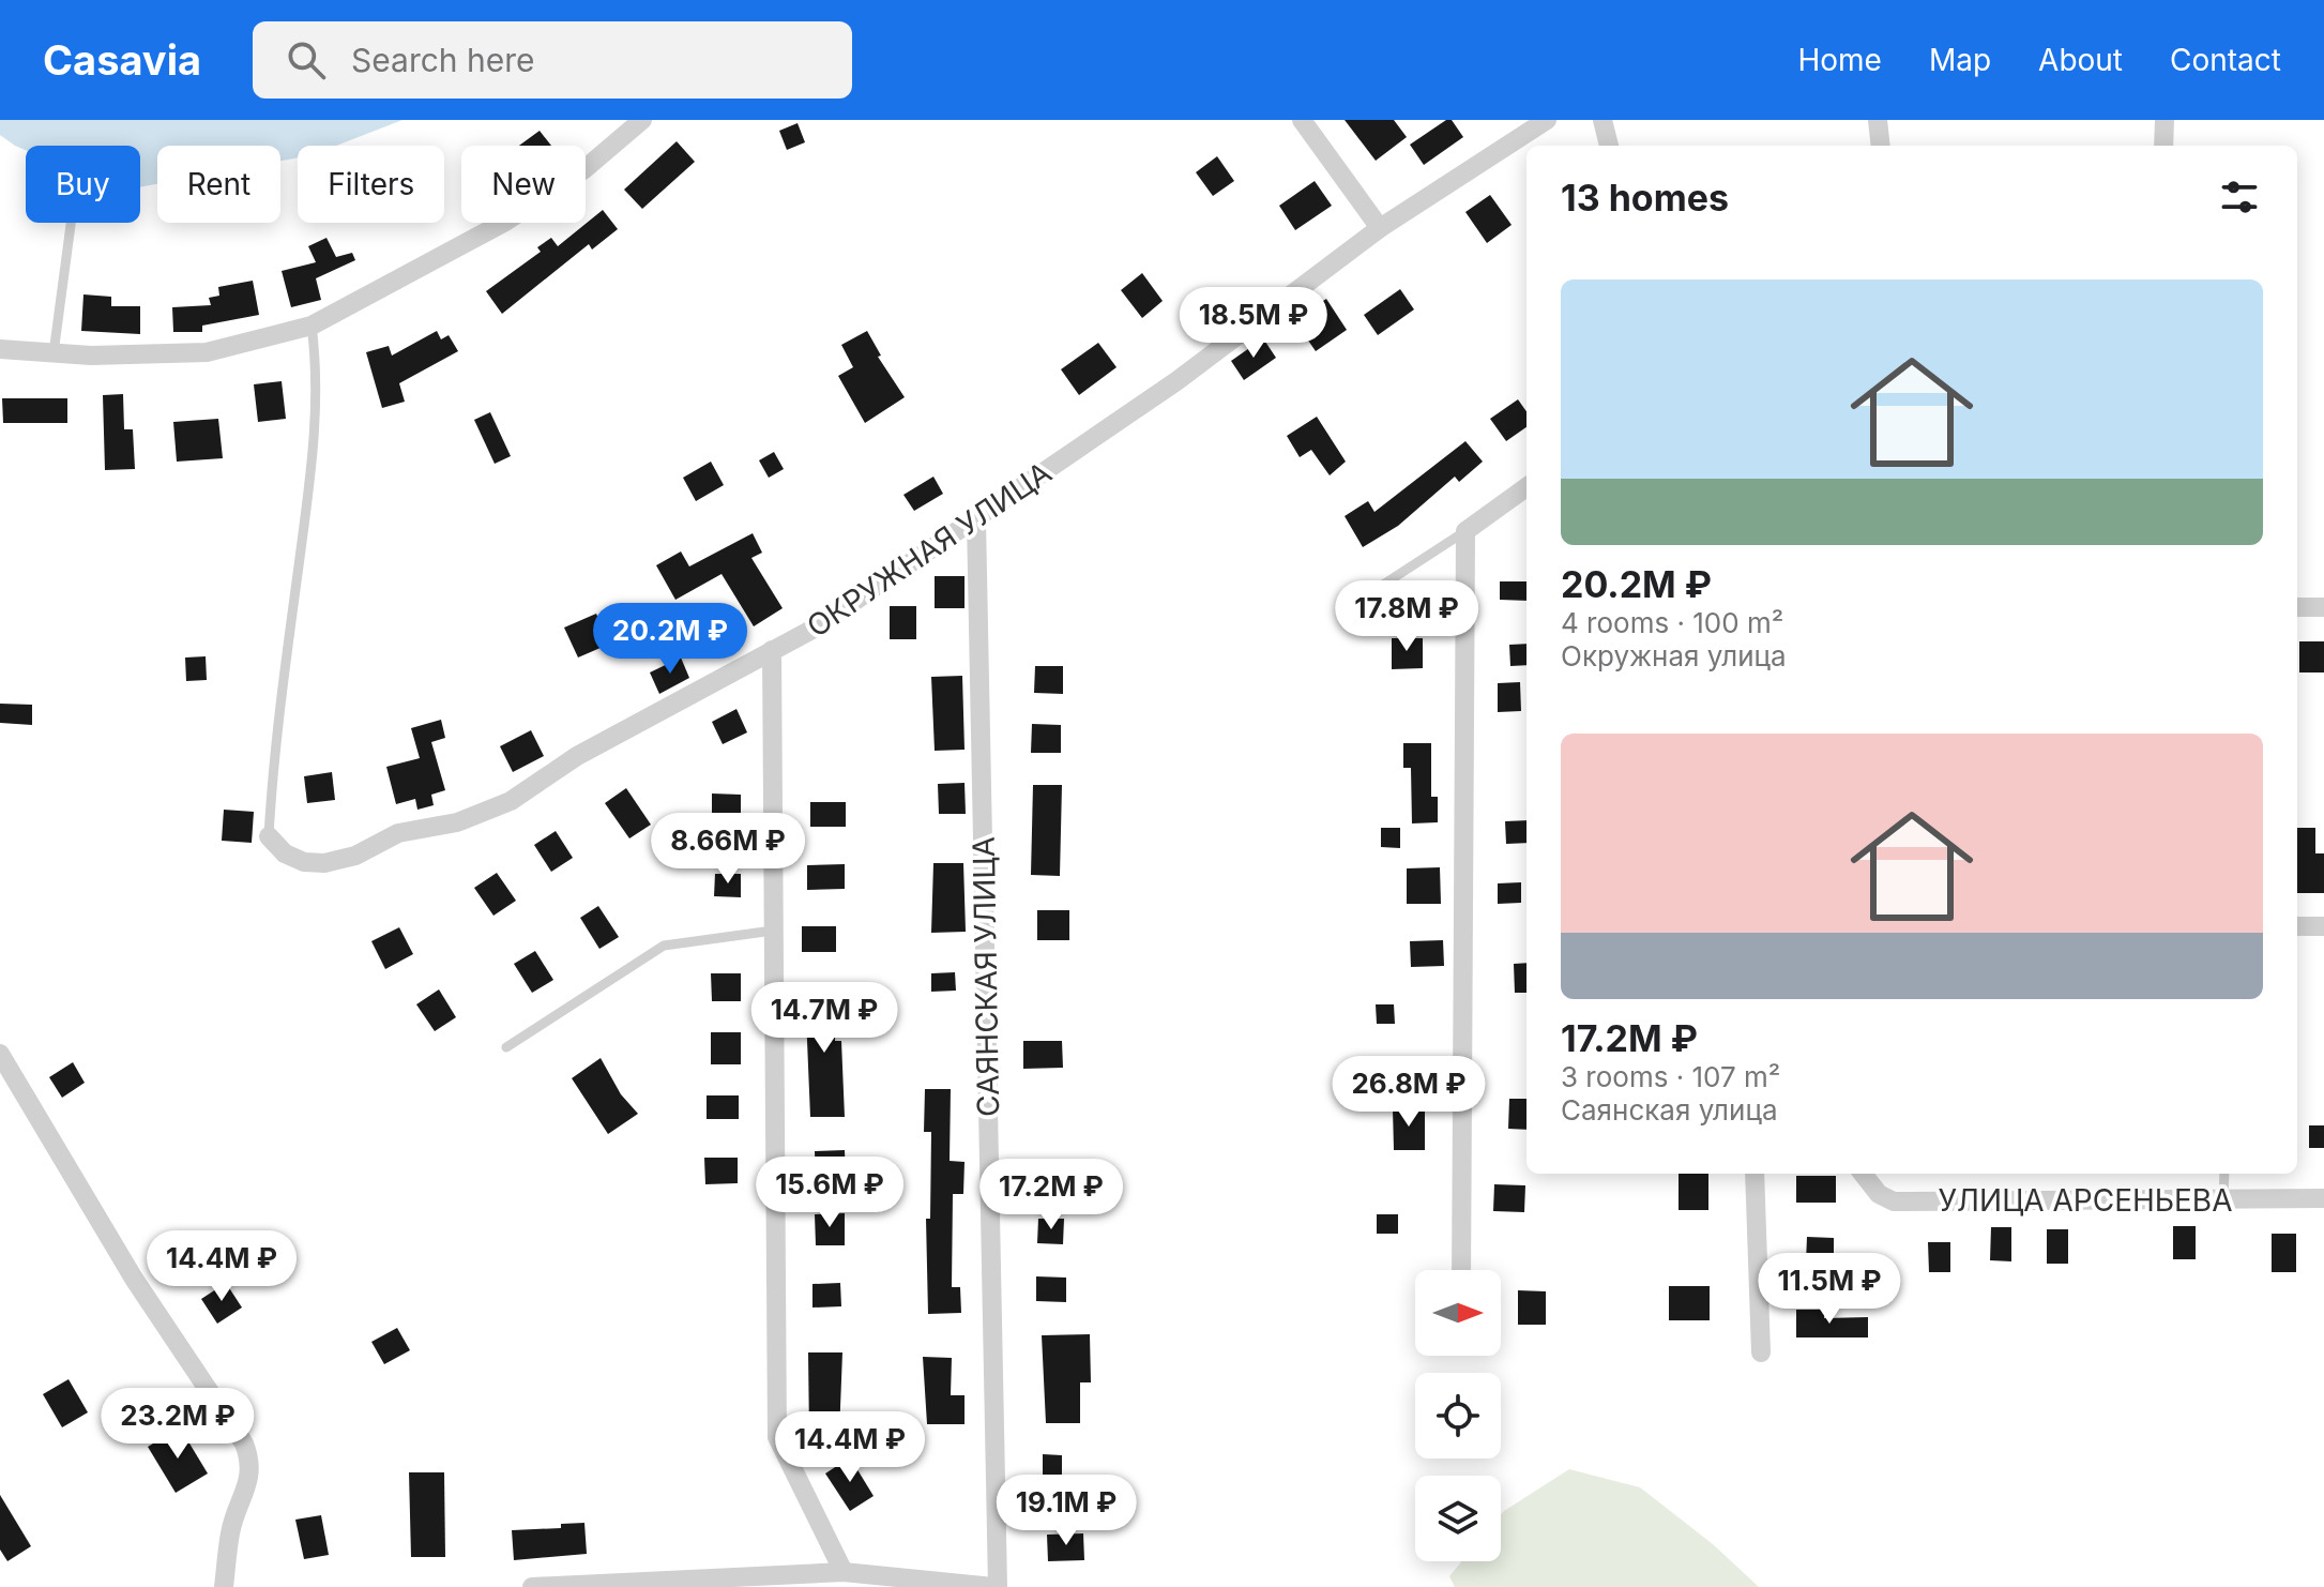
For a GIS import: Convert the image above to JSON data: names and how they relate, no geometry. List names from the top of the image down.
{
  "streets": {
    "street": ["ОКРУЖНАЯ УЛИЦА", "САЯНСКАЯ УЛИЦА", "УЛИЦА АРСЕНЬЕВА"]
  },
  "crossings": [
    ["ОКРУЖНАЯ УЛИЦА", "САЯНСКАЯ УЛИЦА"]
  ],
  "north": "right",
  "page": {
    "header": "Casavia",
    "search": "Search here",
    "nav": [
      "Home",
      "Map",
      "About",
      "Contact"
    ],
    "chip": [
      "Buy",
      "Rent",
      "Filters",
      "New"
    ],
    "heading": "13 homes",
    "list": [
      {
        "name": "20.2M ₽",
        "note": "4 rooms · 100 m² · Окружная улица"
      },
      {
        "name": "17.2M ₽",
        "note": "3 rooms · 107 m² · Саянская улица"
      }
    ],
    "price": [
      "18.5M ₽",
      "17.8M ₽",
      "20.2M ₽",
      "8.66M ₽",
      "14.7M ₽",
      "26.8M ₽",
      "15.6M ₽",
      "17.2M ₽",
      "14.4M ₽",
      "11.5M ₽",
      "23.2M ₽",
      "14.4M ₽",
      "19.1M ₽"
    ]
  }
}
